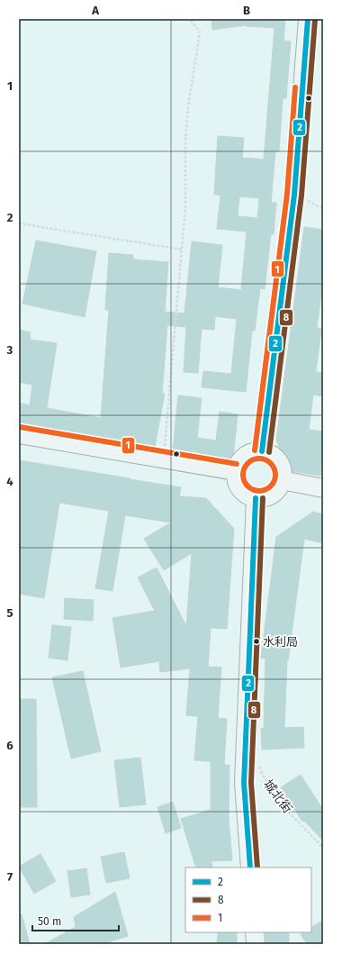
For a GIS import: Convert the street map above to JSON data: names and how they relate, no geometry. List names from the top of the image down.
{
  "streets": {
    "path": ["城北街"]
  },
  "places": ["水利局"],
  "lines": ["transit line 2", "transit line 8", "transit line 1"],
  "legend": ["2", "8", "1"],
  "scale_bar": "50 m",
  "grid": {
    "columns": ["A", "B"],
    "rows": [
      "1",
      "2",
      "3",
      "4",
      "5",
      "6",
      "7"
    ]
  }
}
